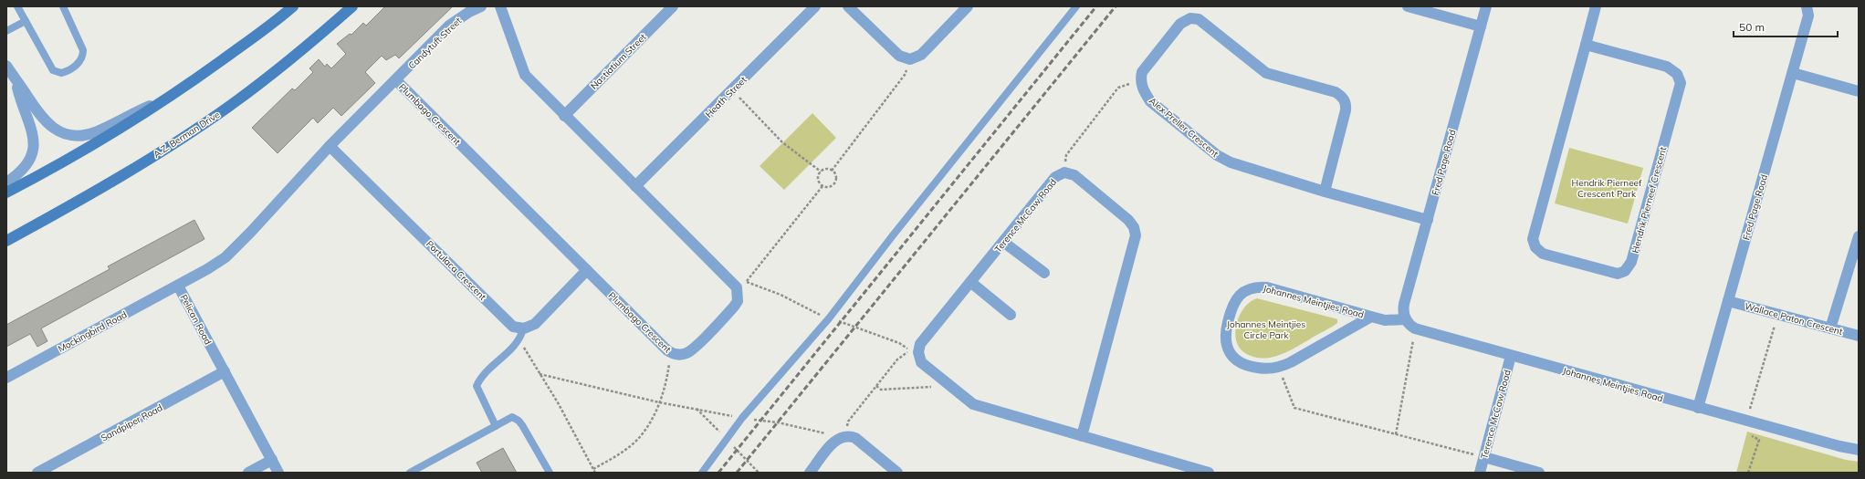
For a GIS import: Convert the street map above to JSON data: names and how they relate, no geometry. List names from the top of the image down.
{
  "streets": {
    "main road": ["A.Z. Berman Drive"],
    "street": [
      "Candytuft Street",
      "Nastiatium Street",
      "Heath Street",
      "Plumbago Crescent",
      "Alex Preller Crescent",
      "Fred Page Road",
      "Hendrik Pierneef Crescent",
      "Terence McCaw Road",
      "Portulaca Crescent",
      "Johannes Meintjies Road",
      "Wallace Paton Crescent",
      "Pelican Road",
      "Mockingbird Road",
      "Sandpiper Road"
    ]
  },
  "crossings": [
    ["Candytuft Street", "Plumbago Crescent"],
    ["Candytuft Street", "Portulaca Crescent"],
    ["Candytuft Street", "Pelican Road"],
    ["Nastiatium Street", "Plumbago Crescent"],
    ["Heath Street", "Plumbago Crescent"],
    ["Alex Preller Crescent", "Fred Page Road"],
    ["Fred Page Road", "Johannes Meintjies Road"],
    ["Fred Page Road", "Wallace Paton Crescent"],
    ["Terence McCaw Road", "Johannes Meintjies Road"],
    ["Portulaca Crescent", "Pelican Road"],
    ["Pelican Road", "Mockingbird Road"],
    ["Pelican Road", "Sandpiper Road"]
  ],
  "parks": ["Hendrik Pierneef Crescent Park", "Johannes Meintjies Circle Park"],
  "scale_bar": "50 m"
}
